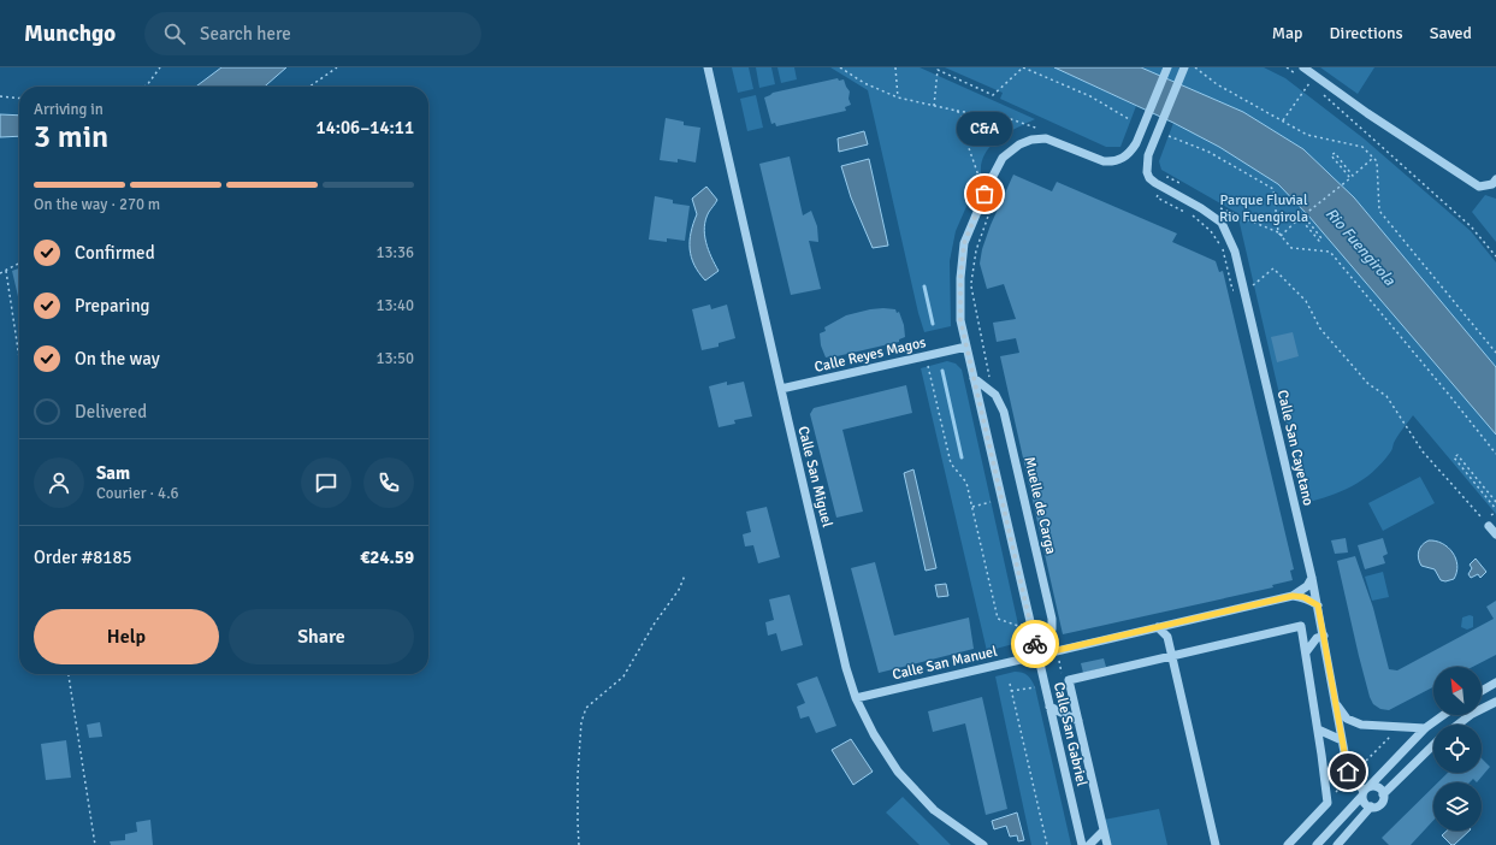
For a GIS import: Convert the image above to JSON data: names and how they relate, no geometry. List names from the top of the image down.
{
  "streets": {
    "street": [
      "Calle Reyes Magos",
      "Calle San Cayetano",
      "Calle San Miguel",
      "Muelle de Carga",
      "Calle San Manuel",
      "Calle San Gabriel"
    ]
  },
  "crossings": [
    ["Calle Reyes Magos", "Calle San Miguel"],
    ["Calle Reyes Magos", "Calle San Gabriel"],
    ["Calle San Cayetano", "Calle San Manuel"],
    ["Calle San Miguel", "Calle San Manuel"],
    ["Muelle de Carga", "Calle San Gabriel"],
    ["Calle San Manuel", "Calle San Gabriel"]
  ],
  "water": ["Rio Fuengirola"],
  "parks": ["Parque Fluvial Rio Fuengirola"],
  "places": ["C&A"],
  "north": "top left",
  "page": {
    "header": "Munchgo",
    "search": "Search here",
    "nav": ["Map", "Directions", "Saved"],
    "heading": ["3 min", "Arriving in", "14:06–14:11"],
    "panel": [
      "Sam",
      "Courier · 4.6",
      "Order #8185",
      "€24.59"
    ],
    "bubble": "C&A",
    "bar": "On the way · 270 m",
    "list": [
      ["Confirmed", "13:36"],
      ["Preparing", "13:40"],
      ["On the way", "13:50"],
      "Delivered"
    ],
    "buttons": ["Help", "Share"]
  }
}
